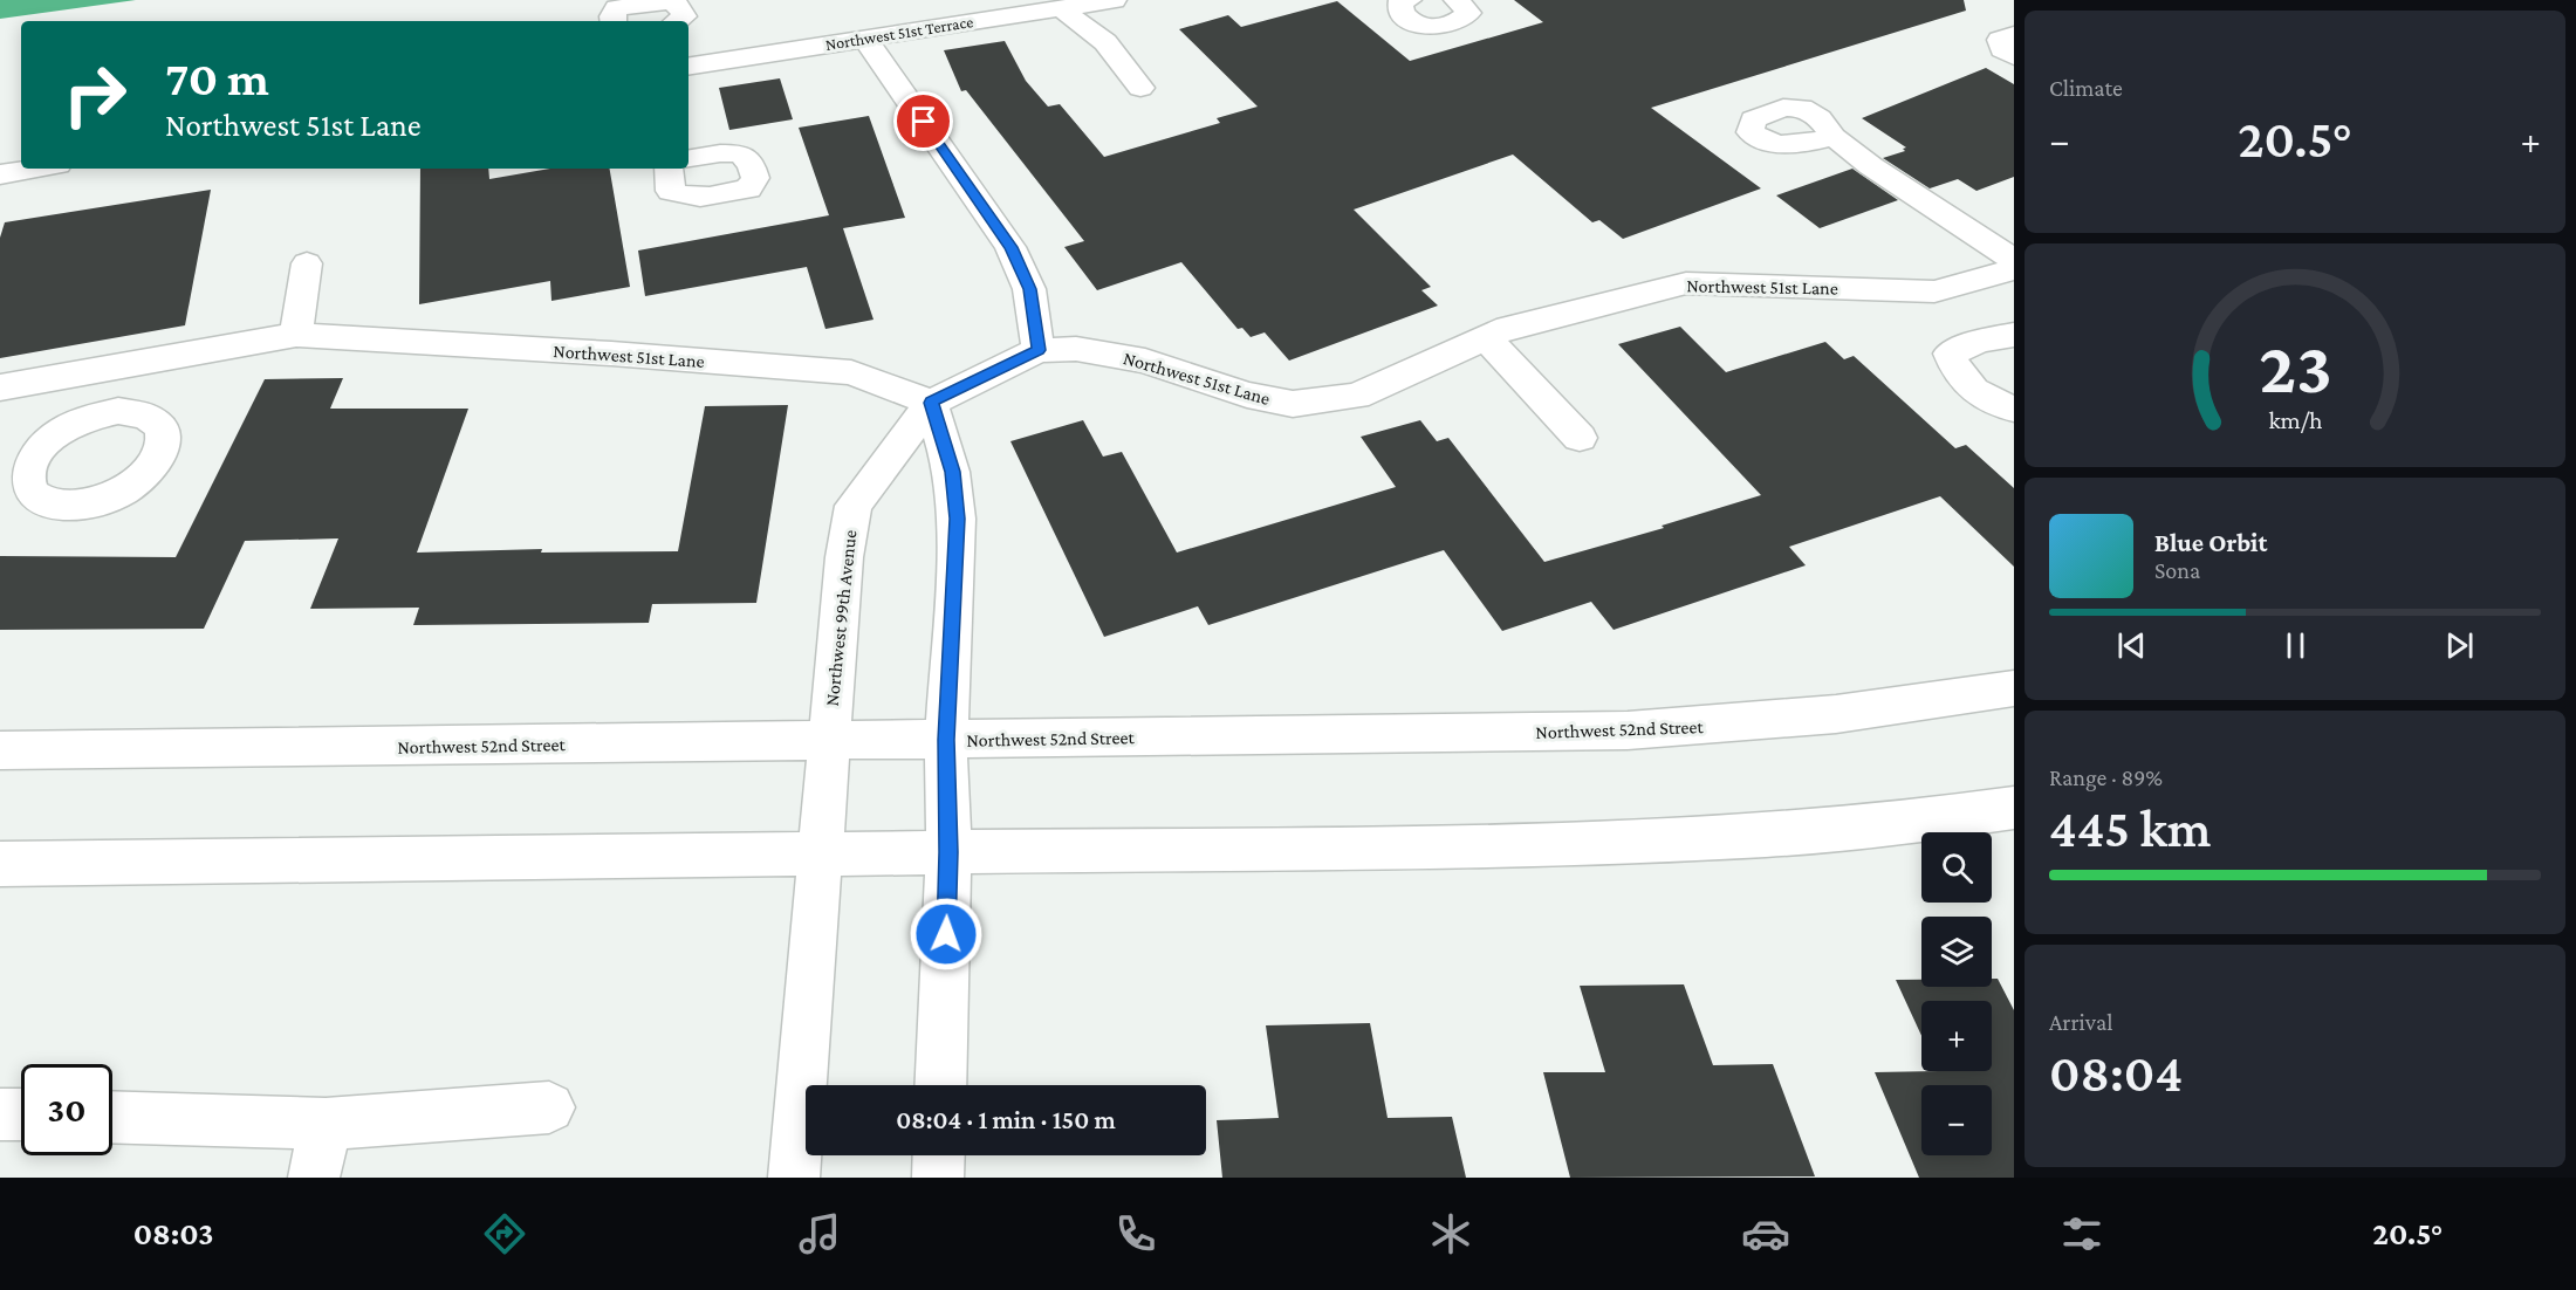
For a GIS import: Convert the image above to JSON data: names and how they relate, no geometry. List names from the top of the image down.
{
  "streets": {
    "street": [
      "Northwest 51st Terrace",
      "Northwest 51st Lane",
      "Northwest 99th Avenue",
      "Northwest 52nd Street"
    ]
  },
  "crossings": [
    ["Northwest 51st Lane", "Northwest 99th Avenue"],
    ["Northwest 99th Avenue", "Northwest 52nd Street"]
  ],
  "page": {
    "tile": [
      "Climate",
      ["Range · 89%", "445 km"],
      ["Arrival", "08:04"]
    ],
    "turn": ["70 m", "Northwest 51st Lane"],
    "heat": ["−", "20.5°", "+"],
    "song": ["Blue Orbit", "Sona"],
    "map_buttons": ["+", "−"],
    "limit": "30",
    "trip": "08:04 · 1 min · 150 m",
    "tabs": ["08:03", "20.5°"],
    "gauge": ["23", "km/h"]
  }
}
